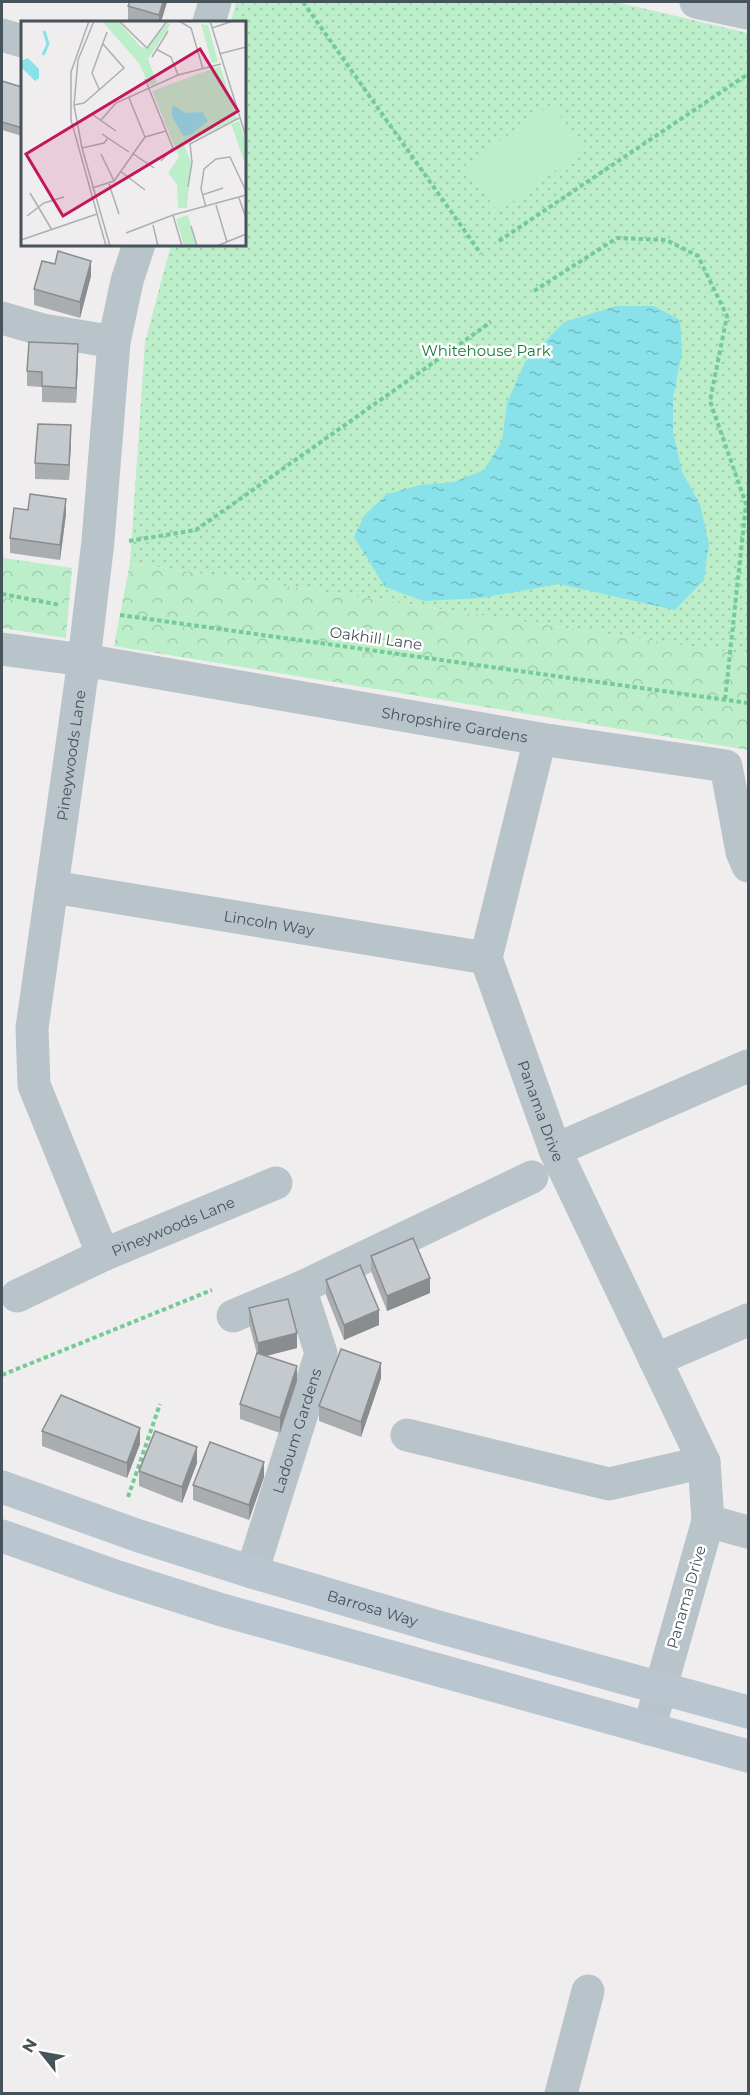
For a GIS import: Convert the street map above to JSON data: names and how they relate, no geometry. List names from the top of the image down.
{
  "streets": {
    "street": [
      "Shropshire Gardens",
      "Pineywoods Lane",
      "Lincoln Way",
      "Panama Drive",
      "Ladoum Gardens",
      "Barrosa Way"
    ],
    "path": ["Oakhill Lane"]
  },
  "crossings": [
    ["Oakhill Lane", "Pineywoods Lane"],
    ["Shropshire Gardens", "Pineywoods Lane"],
    ["Pineywoods Lane", "Lincoln Way"],
    ["Lincoln Way", "Panama Drive"],
    ["Panama Drive", "Barrosa Way"],
    ["Ladoum Gardens", "Barrosa Way"]
  ],
  "parks": ["Whitehouse Park"],
  "north": "top left"
}
